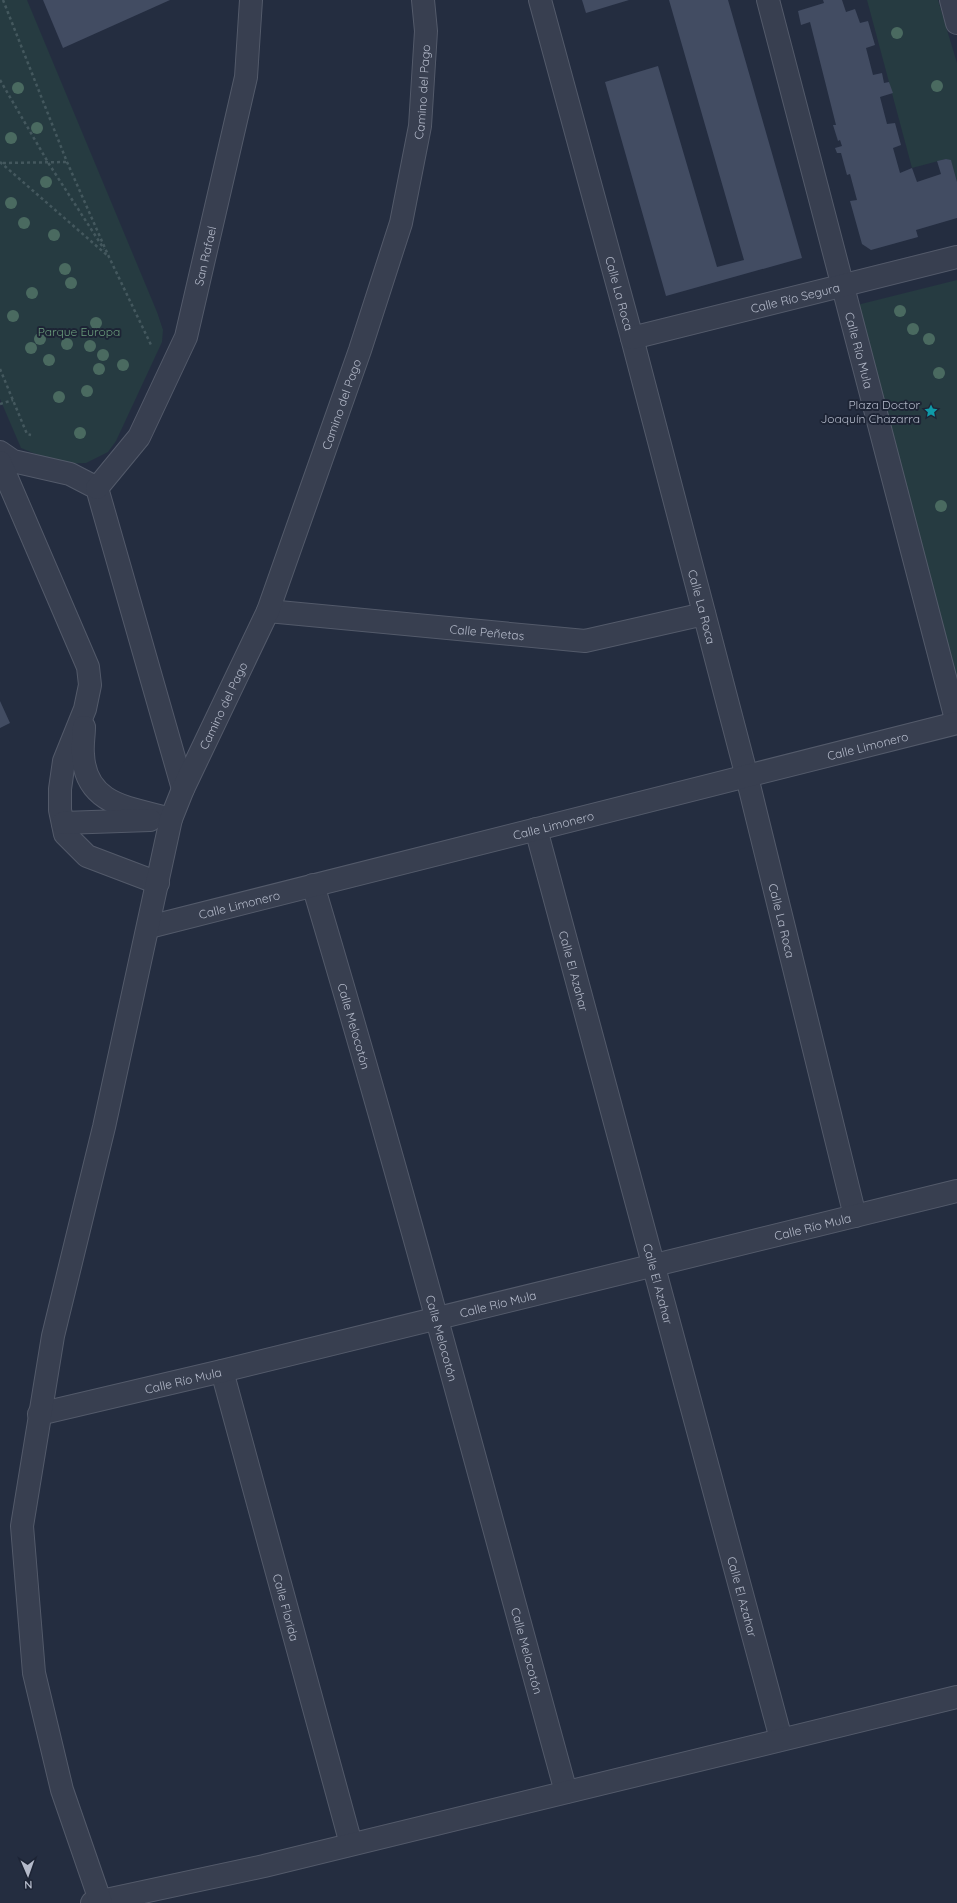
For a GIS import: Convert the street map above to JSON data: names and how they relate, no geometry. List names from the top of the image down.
{
  "streets": {
    "street": [
      "Camino del Pago",
      "San Rafael",
      "Calle La Roca",
      "Calle Río Segura",
      "Calle Río Mula",
      "Calle Peñetas",
      "Calle Limonero",
      "Calle El Azahar",
      "Calle Melocotón",
      "Calle Florida"
    ]
  },
  "crossings": [
    ["Camino del Pago", "Calle Río Mula"],
    ["Camino del Pago", "Calle Peñetas"],
    ["Camino del Pago", "Calle Limonero"],
    ["Calle La Roca", "Calle Río Segura"],
    ["Calle La Roca", "Calle Río Mula"],
    ["Calle La Roca", "Calle Peñetas"],
    ["Calle La Roca", "Calle Limonero"],
    ["Calle Río Segura", "Calle Río Mula"],
    ["Calle Río Mula", "Calle Limonero"],
    ["Calle Río Mula", "Calle El Azahar"],
    ["Calle Río Mula", "Calle Melocotón"],
    ["Calle Río Mula", "Calle Florida"],
    ["Calle Limonero", "Calle El Azahar"],
    ["Calle Limonero", "Calle Melocotón"]
  ],
  "parks": ["Parque Europa"],
  "places": {
    "place": ["Plaza Doctor Joaquín Chazarra"]
  },
  "north": "bottom"
}
